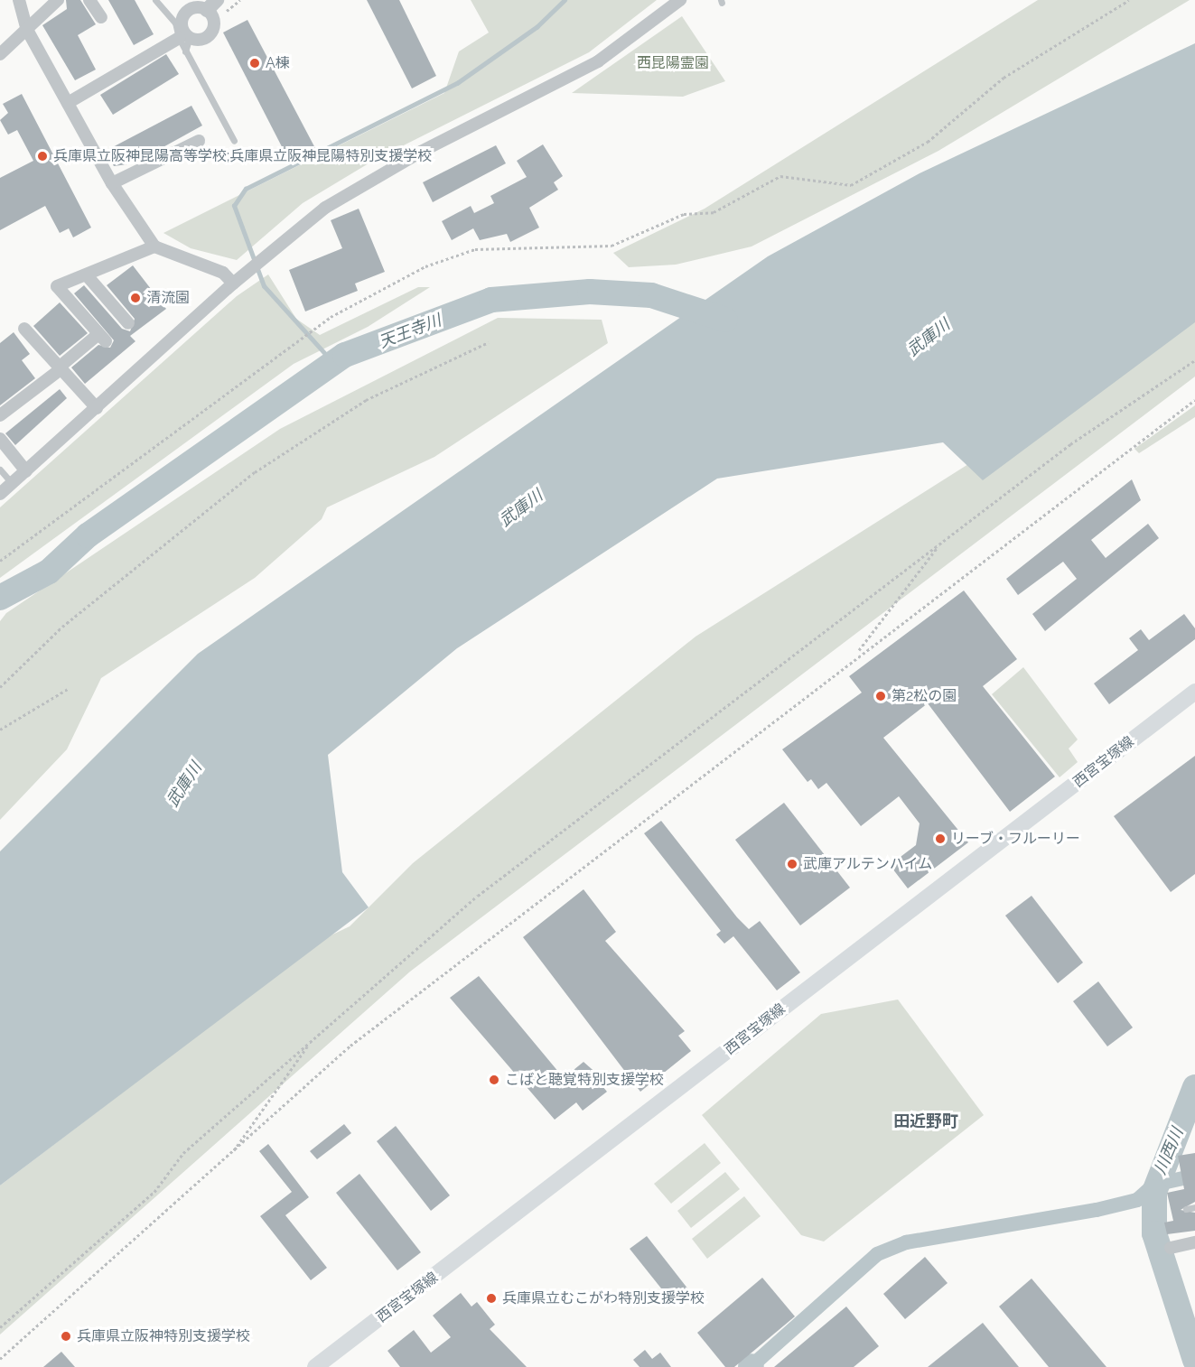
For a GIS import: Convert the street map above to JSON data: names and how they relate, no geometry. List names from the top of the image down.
{
  "streets": {
    "main road": ["西宮宝塚線"]
  },
  "districts": ["田近野町"],
  "water": ["天王寺川", "武庫川", "川西川"],
  "parks": ["西昆陽霊園"],
  "places": [
    "A棟",
    "兵庫県立阪神昆陽高等学校;兵庫県立阪神昆陽特別支援学校",
    "清流園",
    "第2松の園",
    "リーブ・フルーリー",
    "武庫アルテンハイム",
    "こばと聴覚特別支援学校",
    "兵庫県立むこがわ特別支援学校",
    "兵庫県立阪神特別支援学校"
  ]
}
